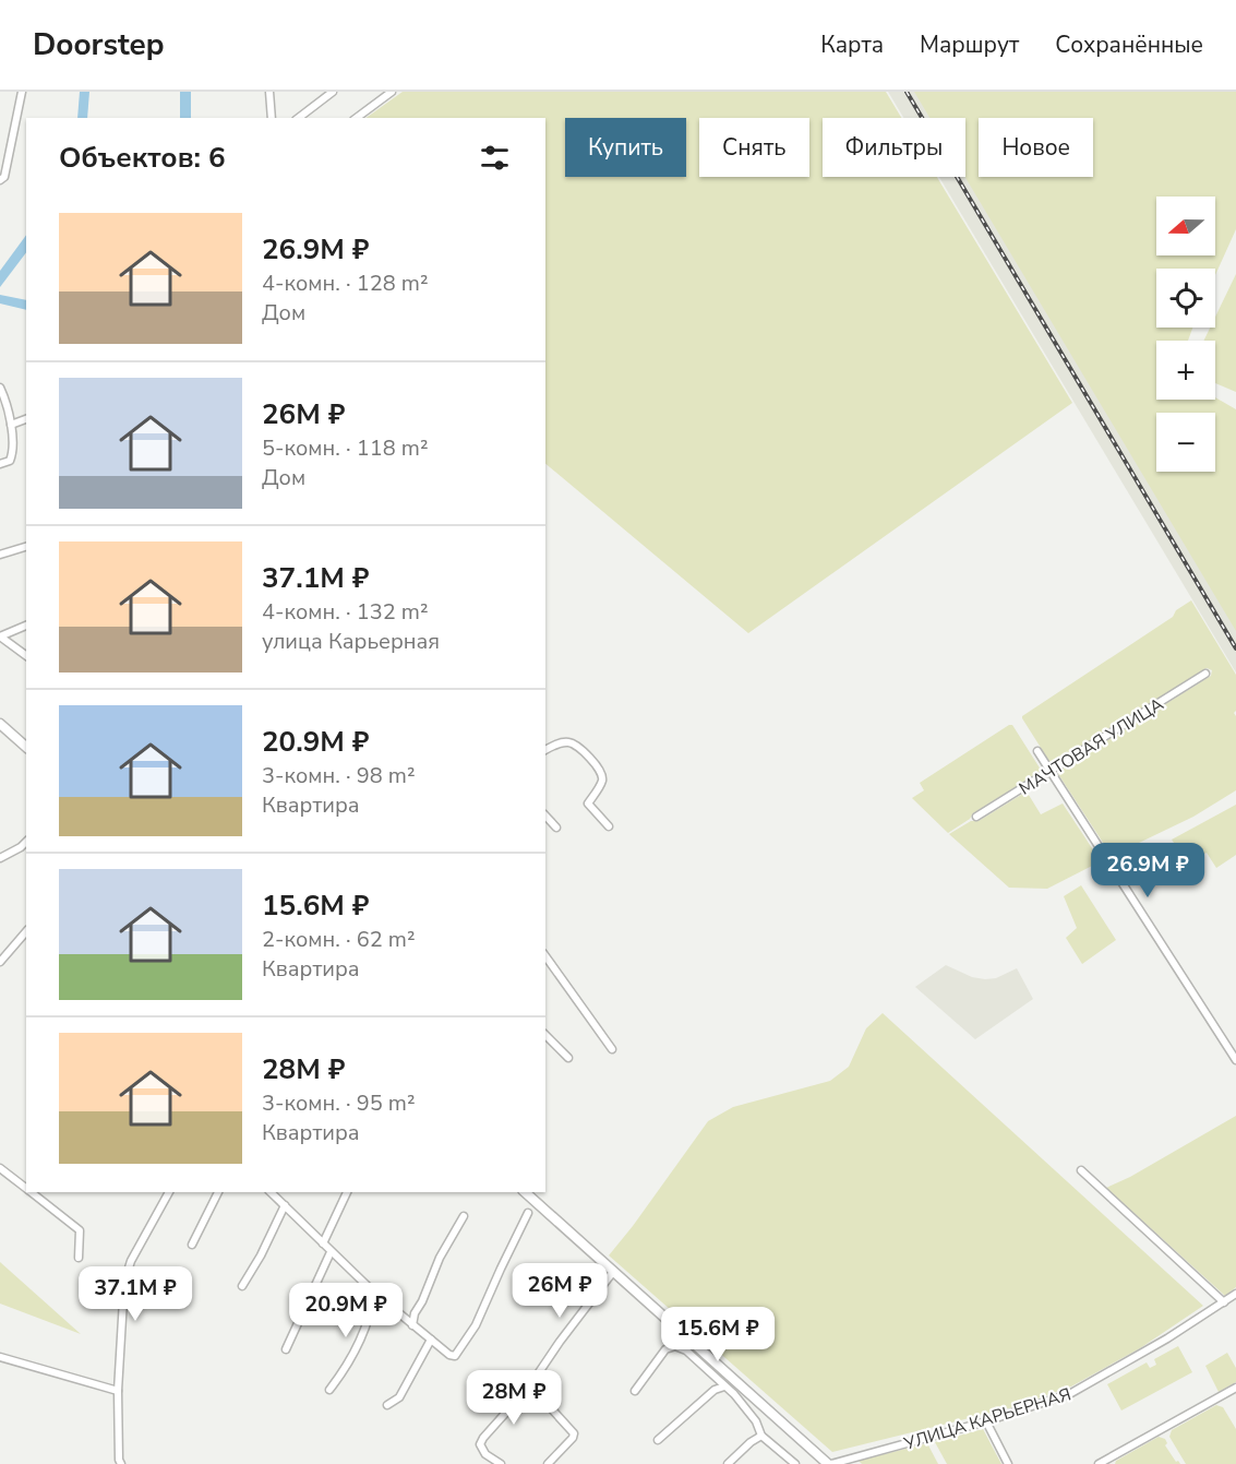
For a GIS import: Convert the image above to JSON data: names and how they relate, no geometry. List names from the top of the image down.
{
  "streets": {
    "street": ["МАЧТОВАЯ УЛИЦА", "УЛИЦА КАРЬЕРНАЯ"]
  },
  "north": "left",
  "page": {
    "header": "Doorstep",
    "nav": ["Карта", "Маршрут", "Сохранённые"],
    "chip": [
      "Купить",
      "Снять",
      "Фильтры",
      "Новое"
    ],
    "heading": "Объектов: 6",
    "map_buttons": ["+", "−"],
    "list": [
      {
        "name": "26.9M ₽",
        "note": "4-комн. · 128 m² · Дом"
      },
      {
        "name": "26M ₽",
        "note": "5-комн. · 118 m² · Дом"
      },
      {
        "name": "37.1M ₽",
        "note": "4-комн. · 132 m² · улица Карьерная"
      },
      {
        "name": "20.9M ₽",
        "note": "3-комн. · 98 m² · Квартира"
      },
      {
        "name": "15.6M ₽",
        "note": "2-комн. · 62 m² · Квартира"
      },
      {
        "name": "28M ₽",
        "note": "3-комн. · 95 m² · Квартира"
      }
    ],
    "price": [
      "26.9M ₽",
      "26M ₽",
      "37.1M ₽",
      "20.9M ₽",
      "15.6M ₽",
      "28M ₽"
    ]
  }
}
